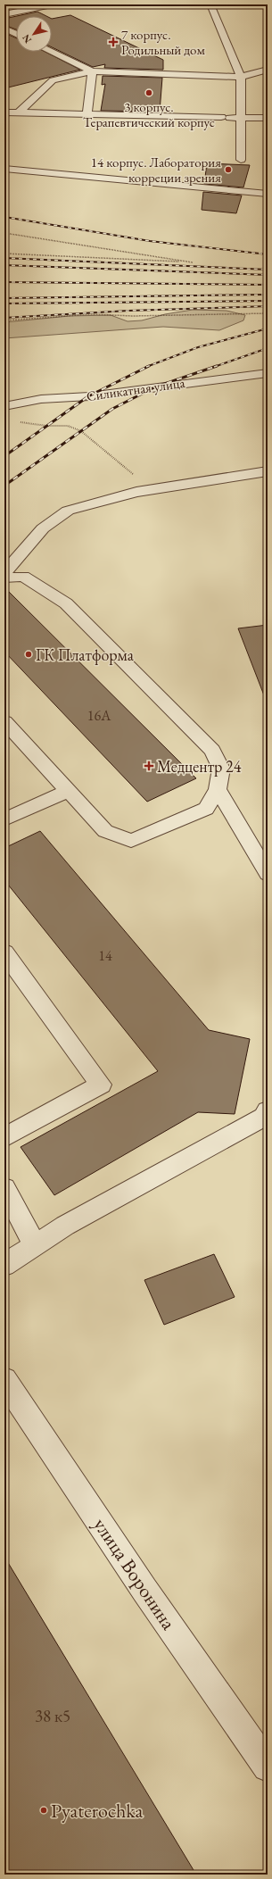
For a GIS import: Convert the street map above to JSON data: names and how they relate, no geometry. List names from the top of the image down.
{
  "streets": {
    "street": ["Силикатная улица", "улица Воронина"]
  },
  "places": {
    "health": ["7 корпус. Родильный дом", "Медцентр 24"],
    "other": [
      "3 корпус. Терапевтический корпус",
      "14 корпус. Лаборатория корреции зрения",
      "ГК Платформа",
      "Pyaterochka"
    ]
  },
  "house_numbers": ["16А", "14", "38 к5"],
  "north": "bottom left"
}
